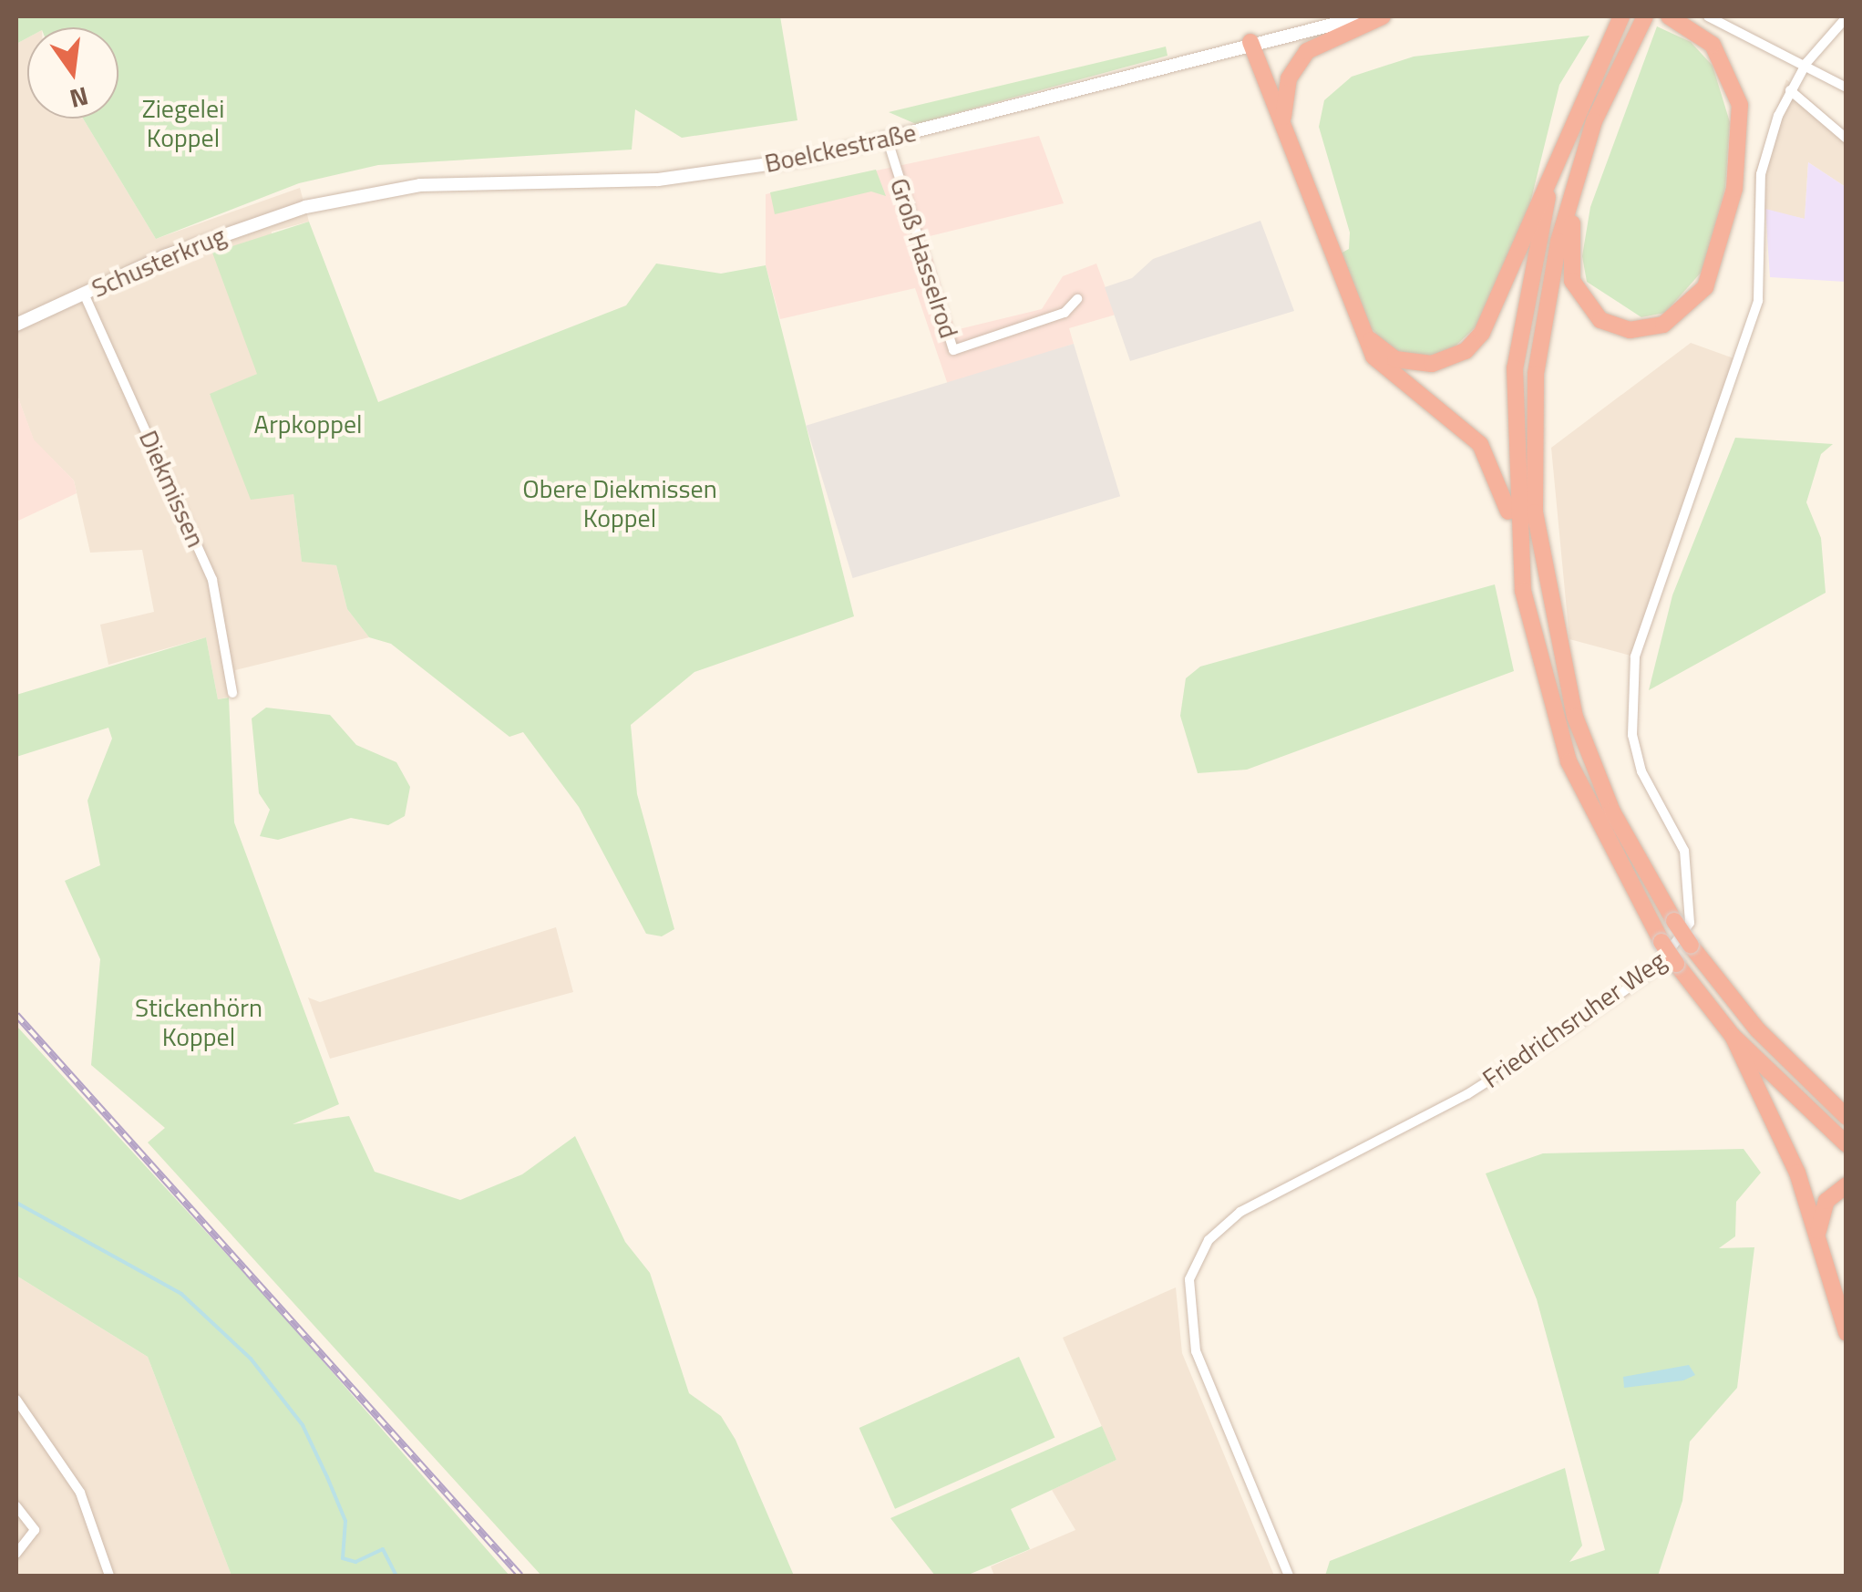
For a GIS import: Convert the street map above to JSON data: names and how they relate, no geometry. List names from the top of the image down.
{
  "streets": {
    "street": [
      "Boelckestraße",
      "Groß Hasselrod",
      "Schusterkrug",
      "Diekmissen",
      "Friedrichsruher Weg"
    ]
  },
  "crossings": [
    ["Boelckestraße", "Groß Hasselrod"],
    ["Boelckestraße", "Schusterkrug"],
    ["Schusterkrug", "Diekmissen"]
  ],
  "parks": [
    "Ziegelei Koppel",
    "Arpkoppel",
    "Obere Diekmissen Koppel",
    "Stickenhörn Koppel"
  ],
  "north": "bottom"
}
